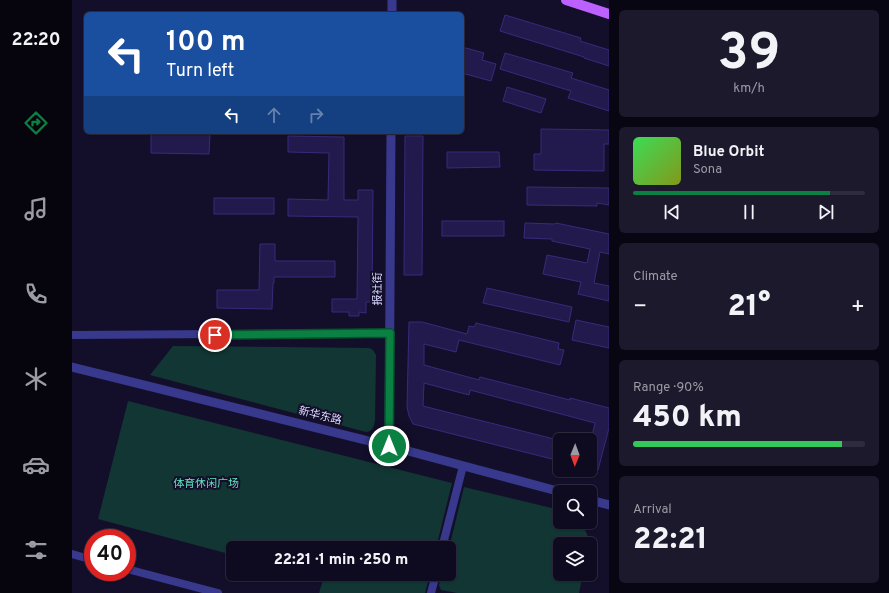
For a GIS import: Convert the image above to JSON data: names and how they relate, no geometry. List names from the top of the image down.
{
  "streets": {
    "street": ["报社街", "新华东路"]
  },
  "crossings": [
    ["报社街", "新华东路"]
  ],
  "parks": ["体育休闲广场"],
  "north": "bottom",
  "page": {
    "tabs": "22:20",
    "tile": [
      ["39", "km/h"],
      "Climate",
      ["Range · 90%", "450 km"],
      ["Arrival", "22:21"]
    ],
    "turn": ["100 m", "Turn left"],
    "song": ["Blue Orbit", "Sona"],
    "heat": ["−", "21°", "+"],
    "limit": "40",
    "trip": "22:21 · 1 min · 250 m"
  }
}
